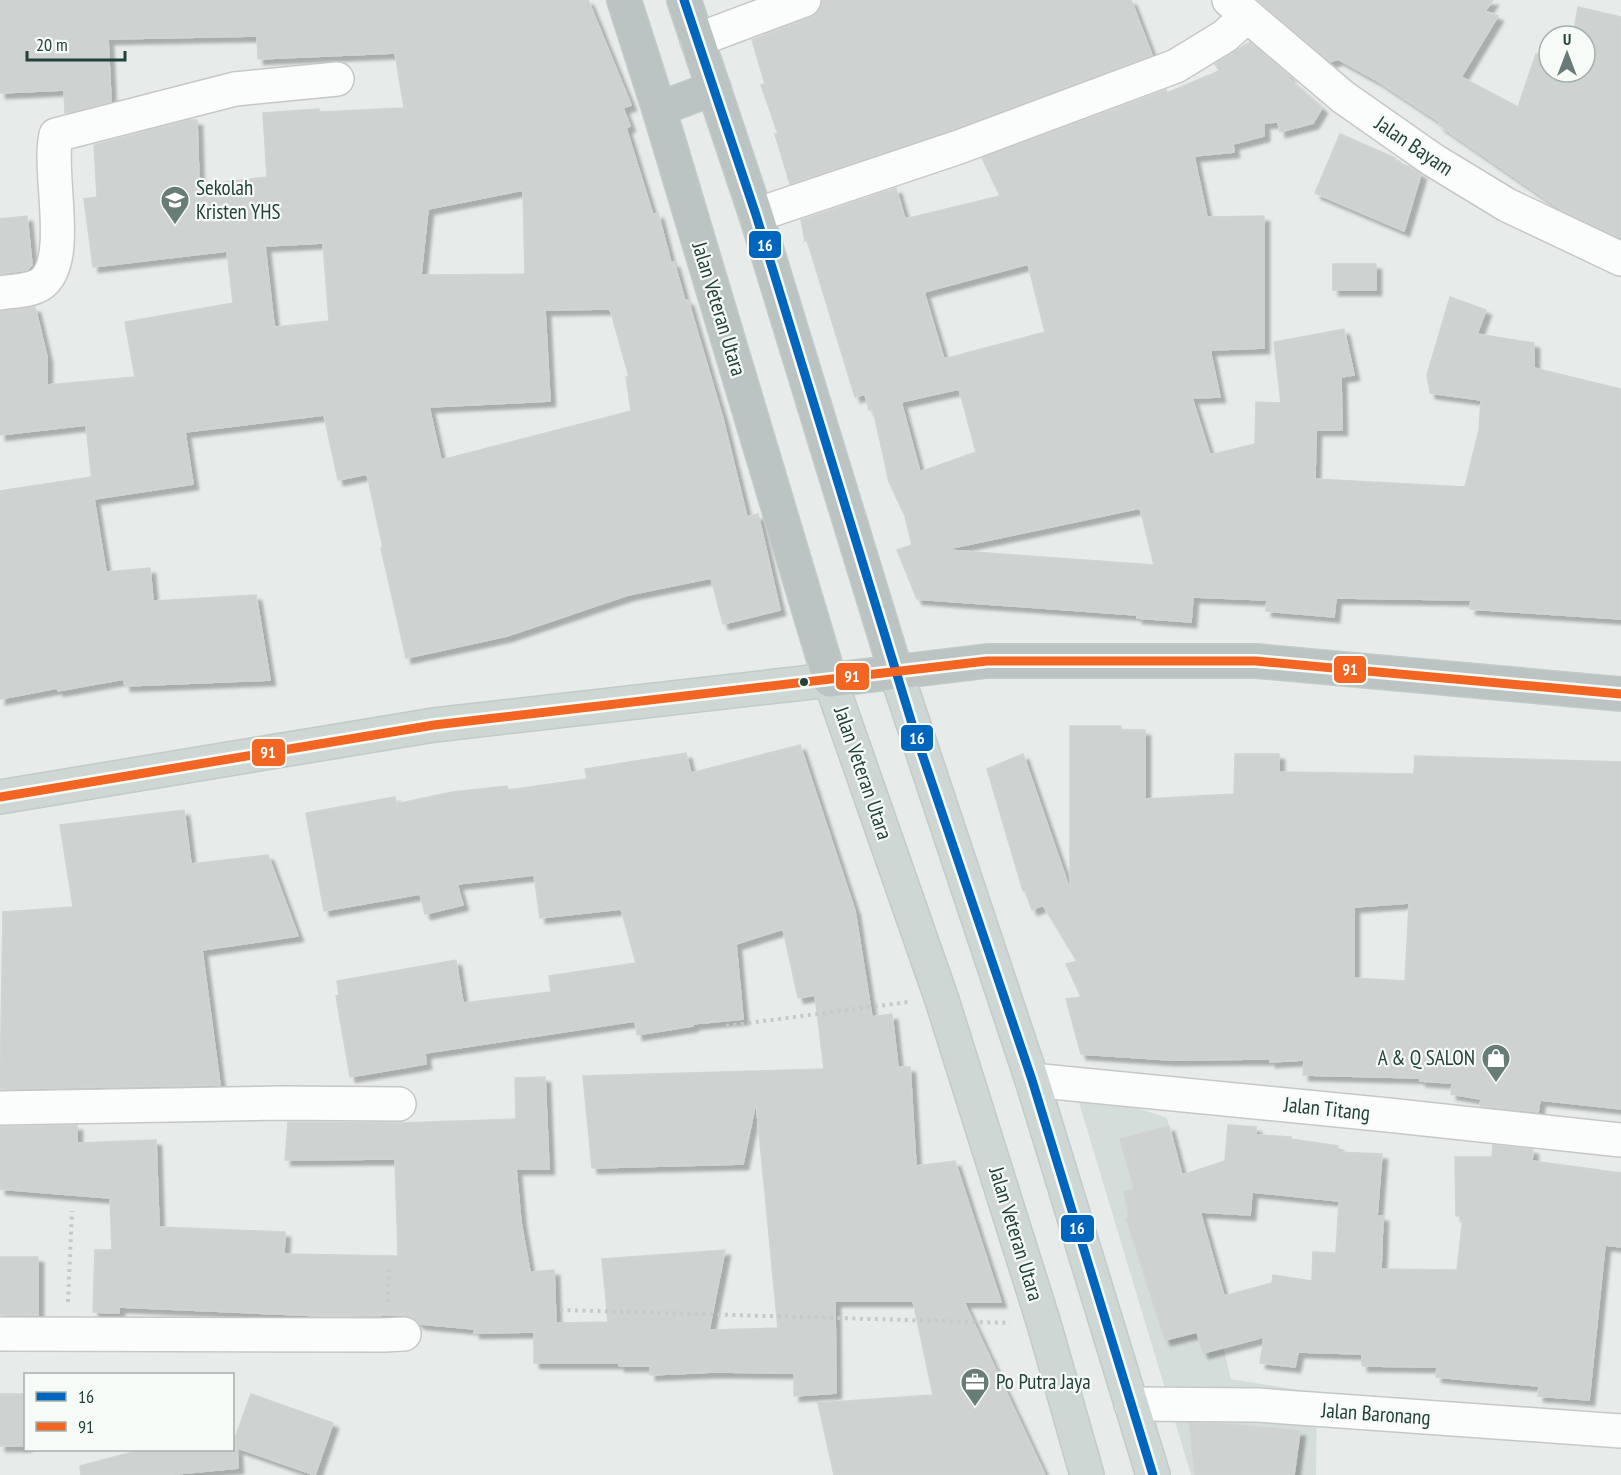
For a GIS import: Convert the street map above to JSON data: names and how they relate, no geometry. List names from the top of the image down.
{
  "streets": {
    "highway": ["Jalan Veteran Utara"],
    "street": ["Jalan Bayam", "Jalan Titang", "Jalan Baronang"]
  },
  "places": {
    "school or university": ["Sekolah Kristen YHS"],
    "shop": ["A & Q SALON"],
    "office": ["Po Putra Jaya"]
  },
  "lines": ["transit line 16", "transit line 91"],
  "legend": ["16", "91"],
  "scale_bar": "20 m",
  "north": "top"
}
